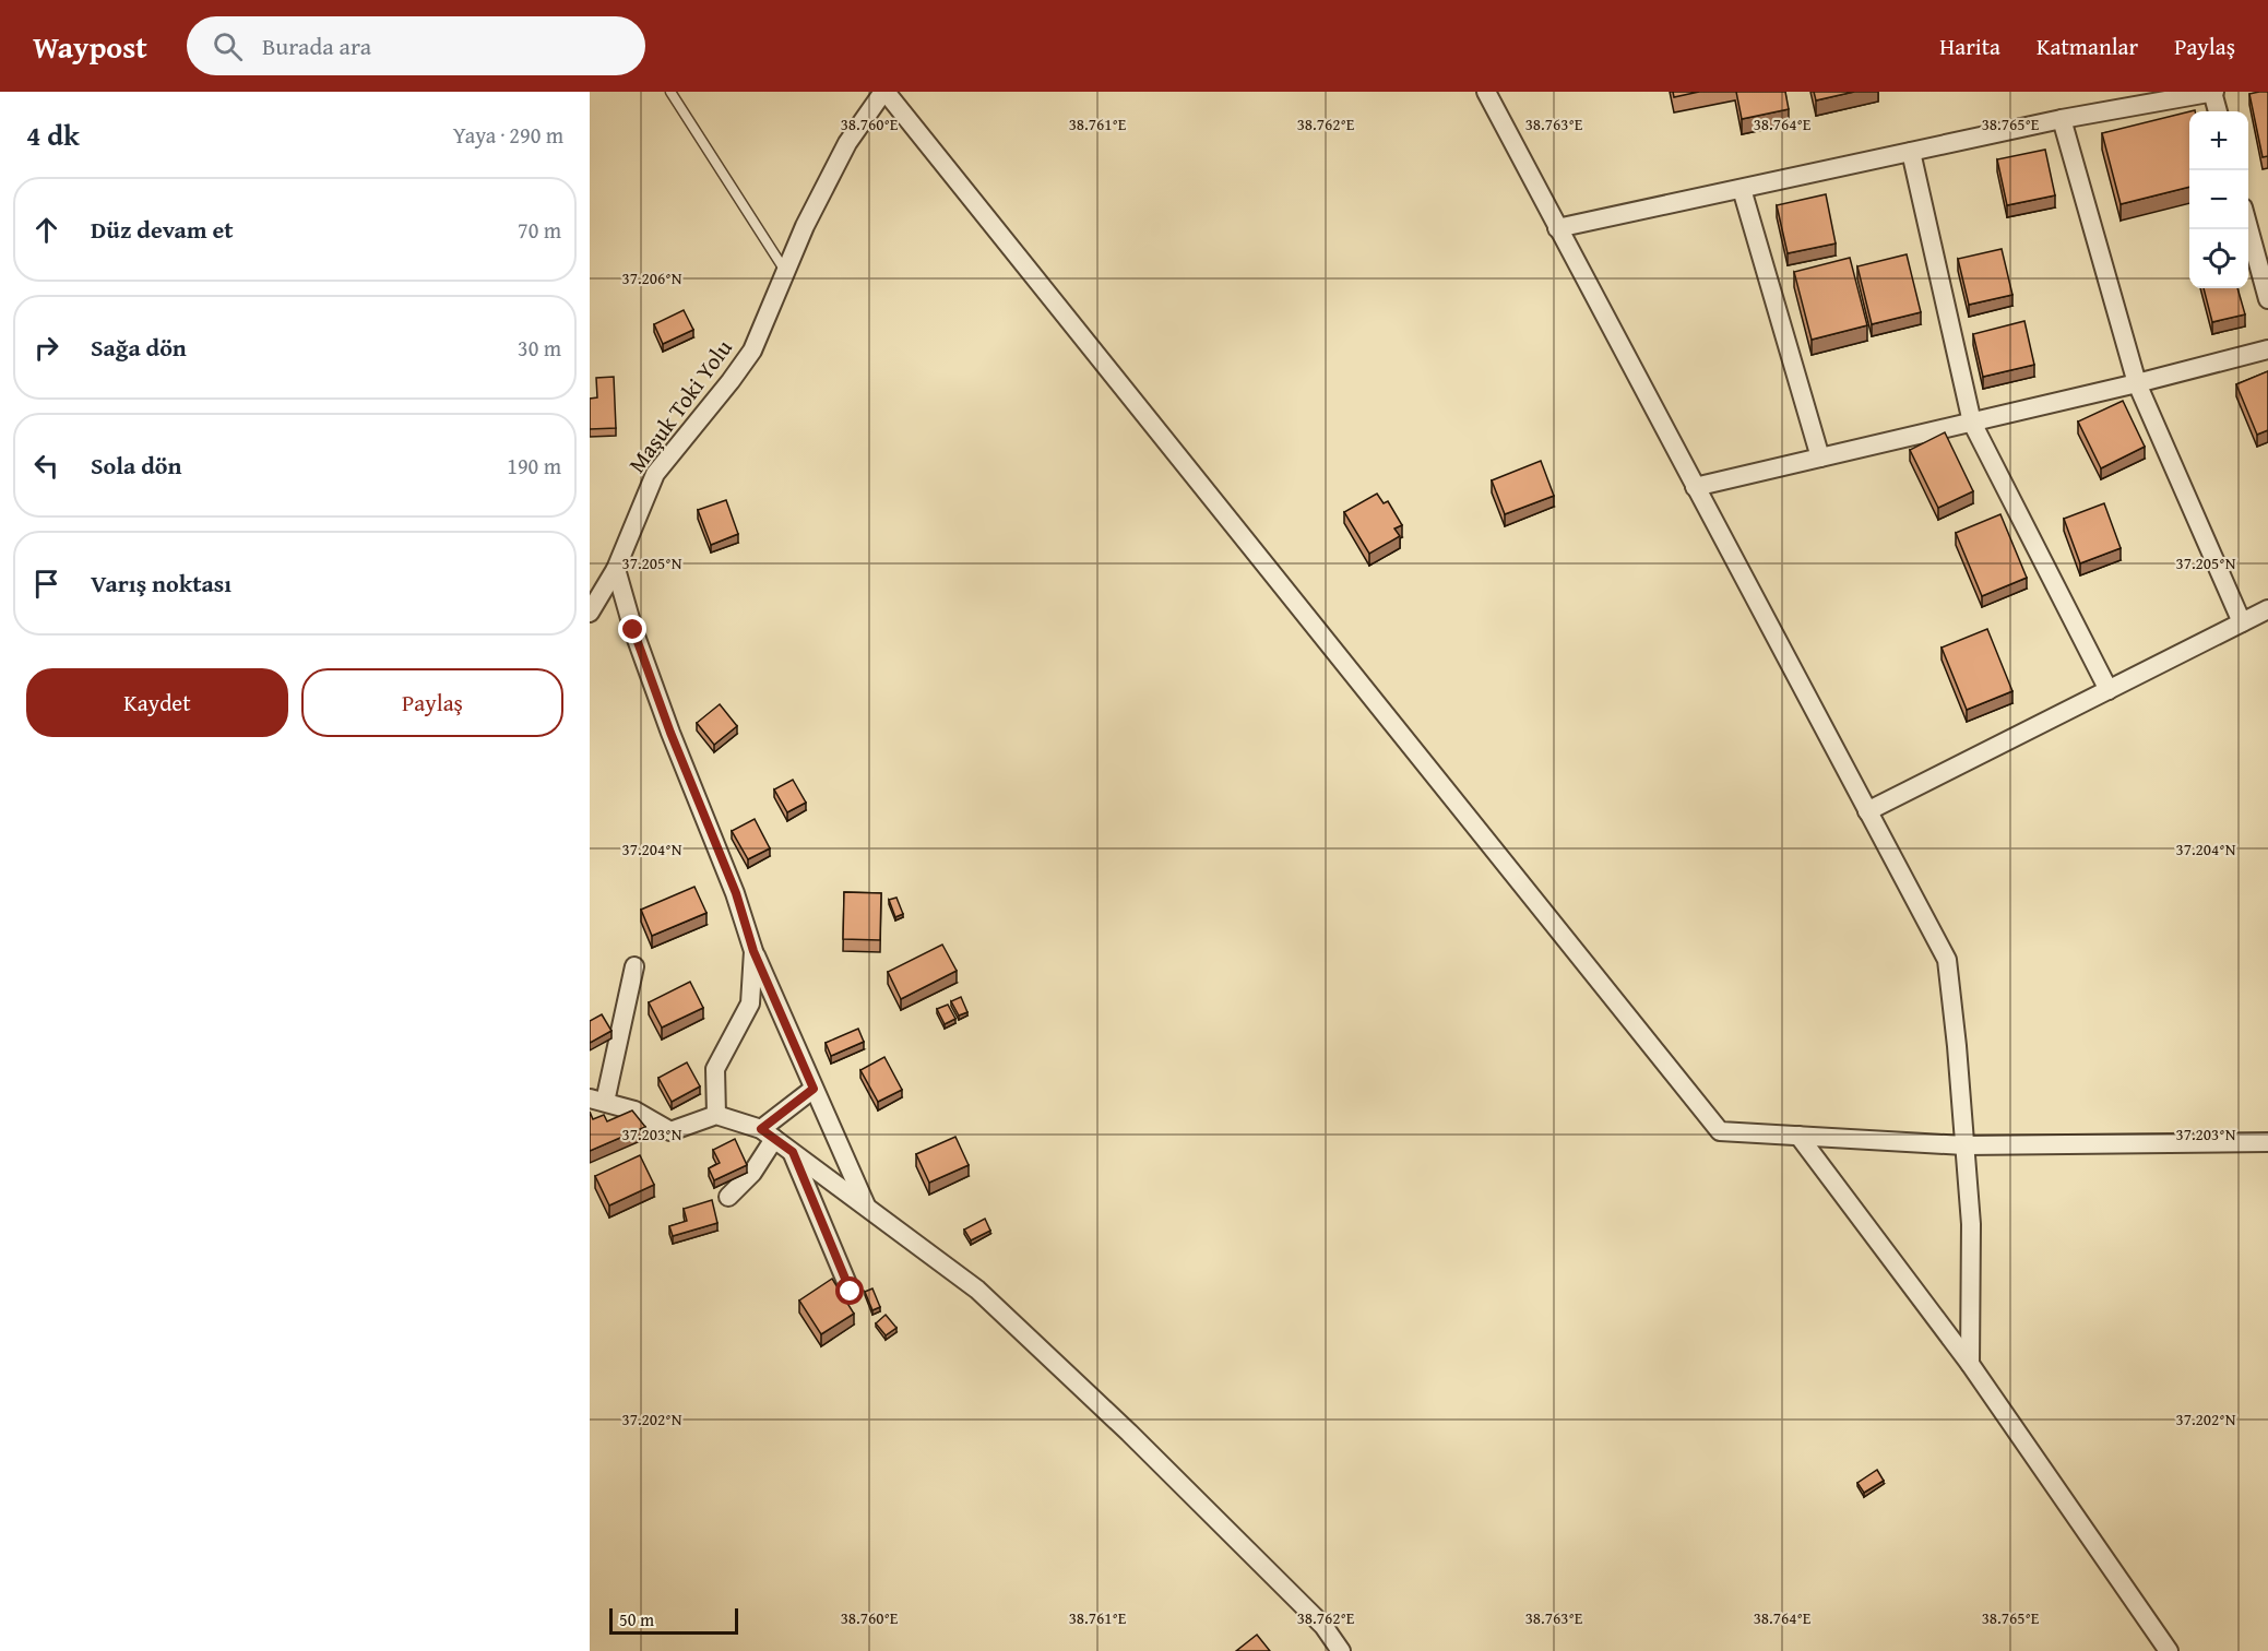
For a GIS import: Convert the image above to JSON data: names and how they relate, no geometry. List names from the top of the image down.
{
  "streets": {
    "street": ["Maşuk Toki Yolu"]
  },
  "scale_bar": "50 m",
  "page": {
    "header": "Waypost",
    "search": "Burada ara",
    "nav": ["Harita", "Katmanlar", "Paylaş"],
    "heading": ["4 dk", "Yaya · 290 m"],
    "map_buttons": ["+", "−"],
    "list": [
      ["Düz devam et", "70 m"],
      ["Sağa dön", "30 m"],
      ["Sola dön", "190 m"],
      "Varış noktası"
    ],
    "buttons": ["Kaydet", "Paylaş"],
    "scale": "50 m"
  },
  "coordinates": [
    "38.760°E",
    "38.761°E",
    "38.762°E",
    "38.763°E",
    "38.764°E",
    "38.765°E",
    "37.206°N",
    "37.205°N",
    "37.204°N",
    "37.203°N",
    "37.202°N"
  ]
}
